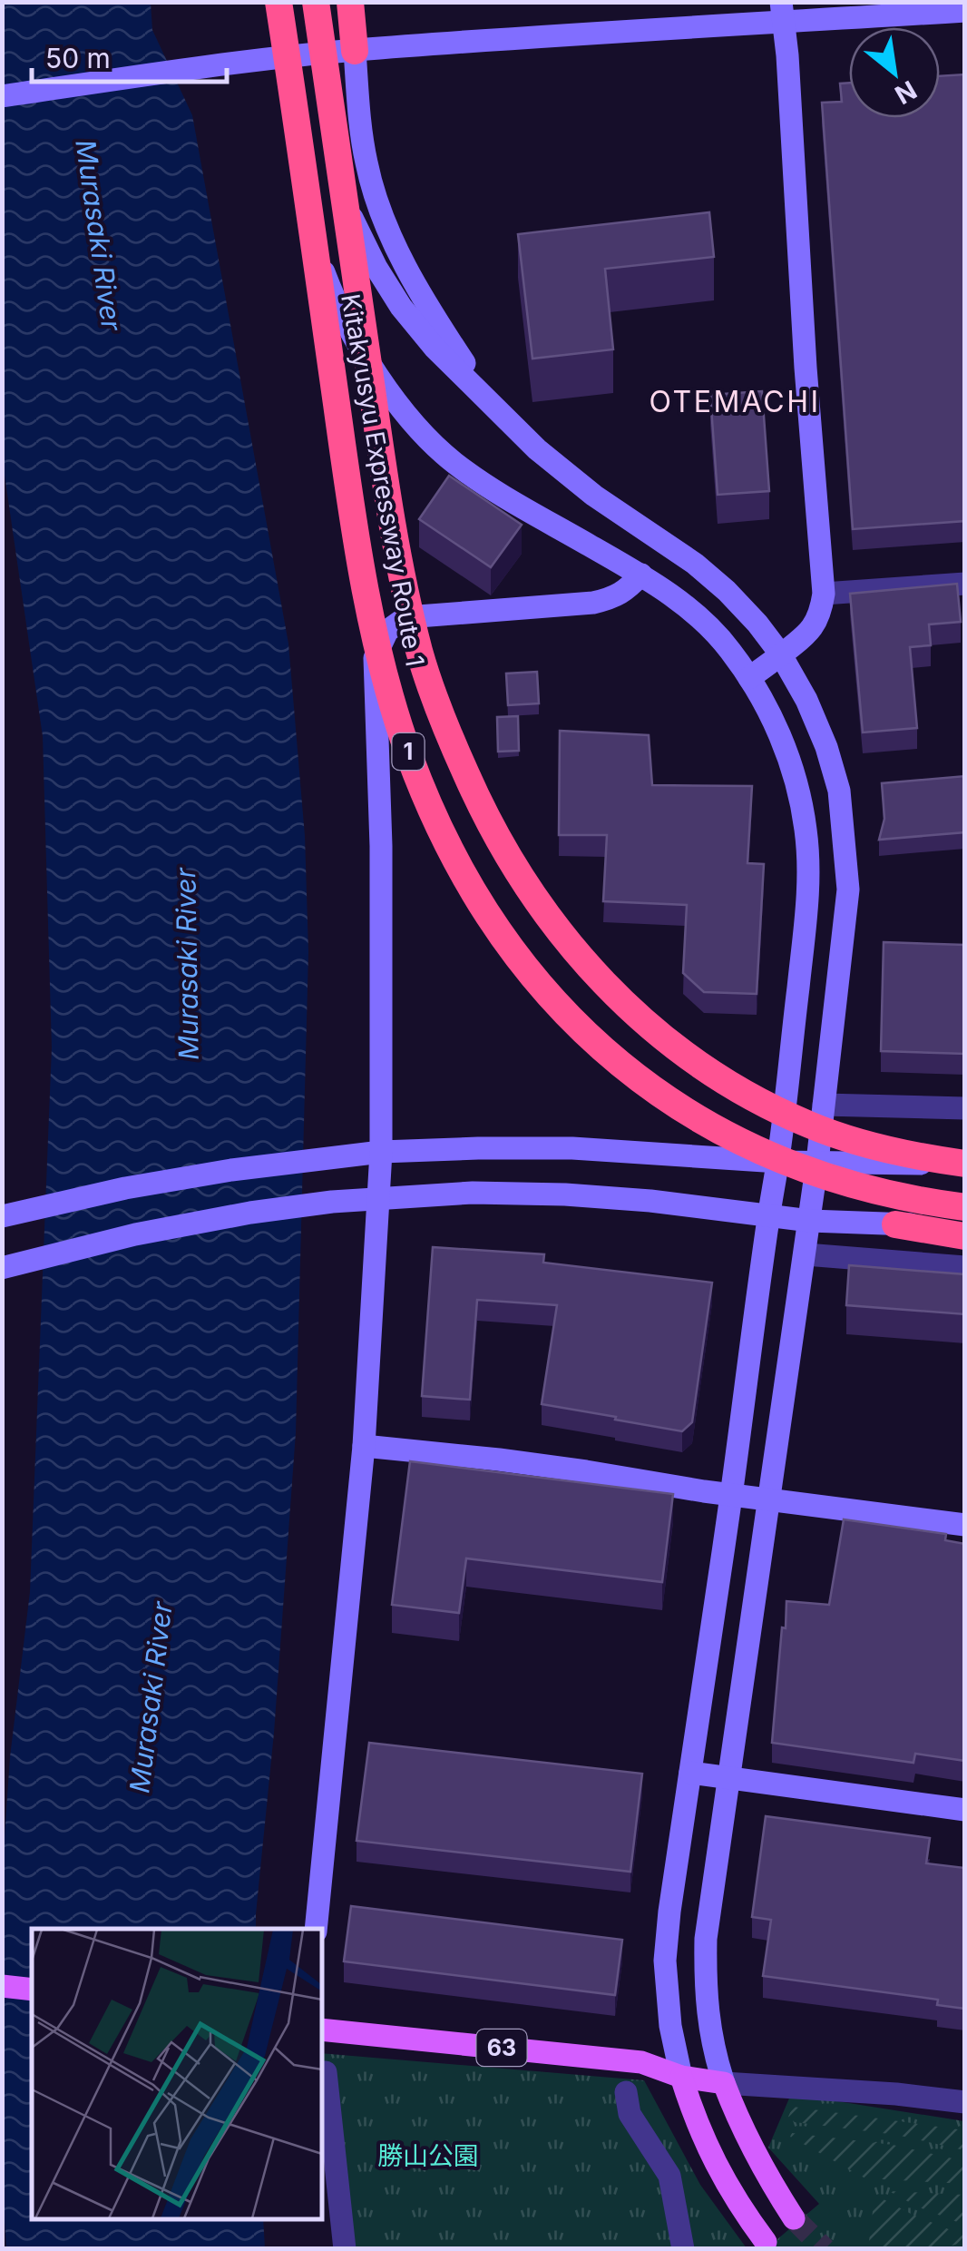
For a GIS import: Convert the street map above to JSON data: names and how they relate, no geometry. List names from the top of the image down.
{
  "streets": {
    "highway": ["Kitakyusyu Expressway Route 1", "1"],
    "main road": ["63"]
  },
  "districts": ["OTEMACHI"],
  "water": ["Murasaki River"],
  "parks": ["勝山公園"],
  "scale_bar": "50 m",
  "north": "bottom right"
}
